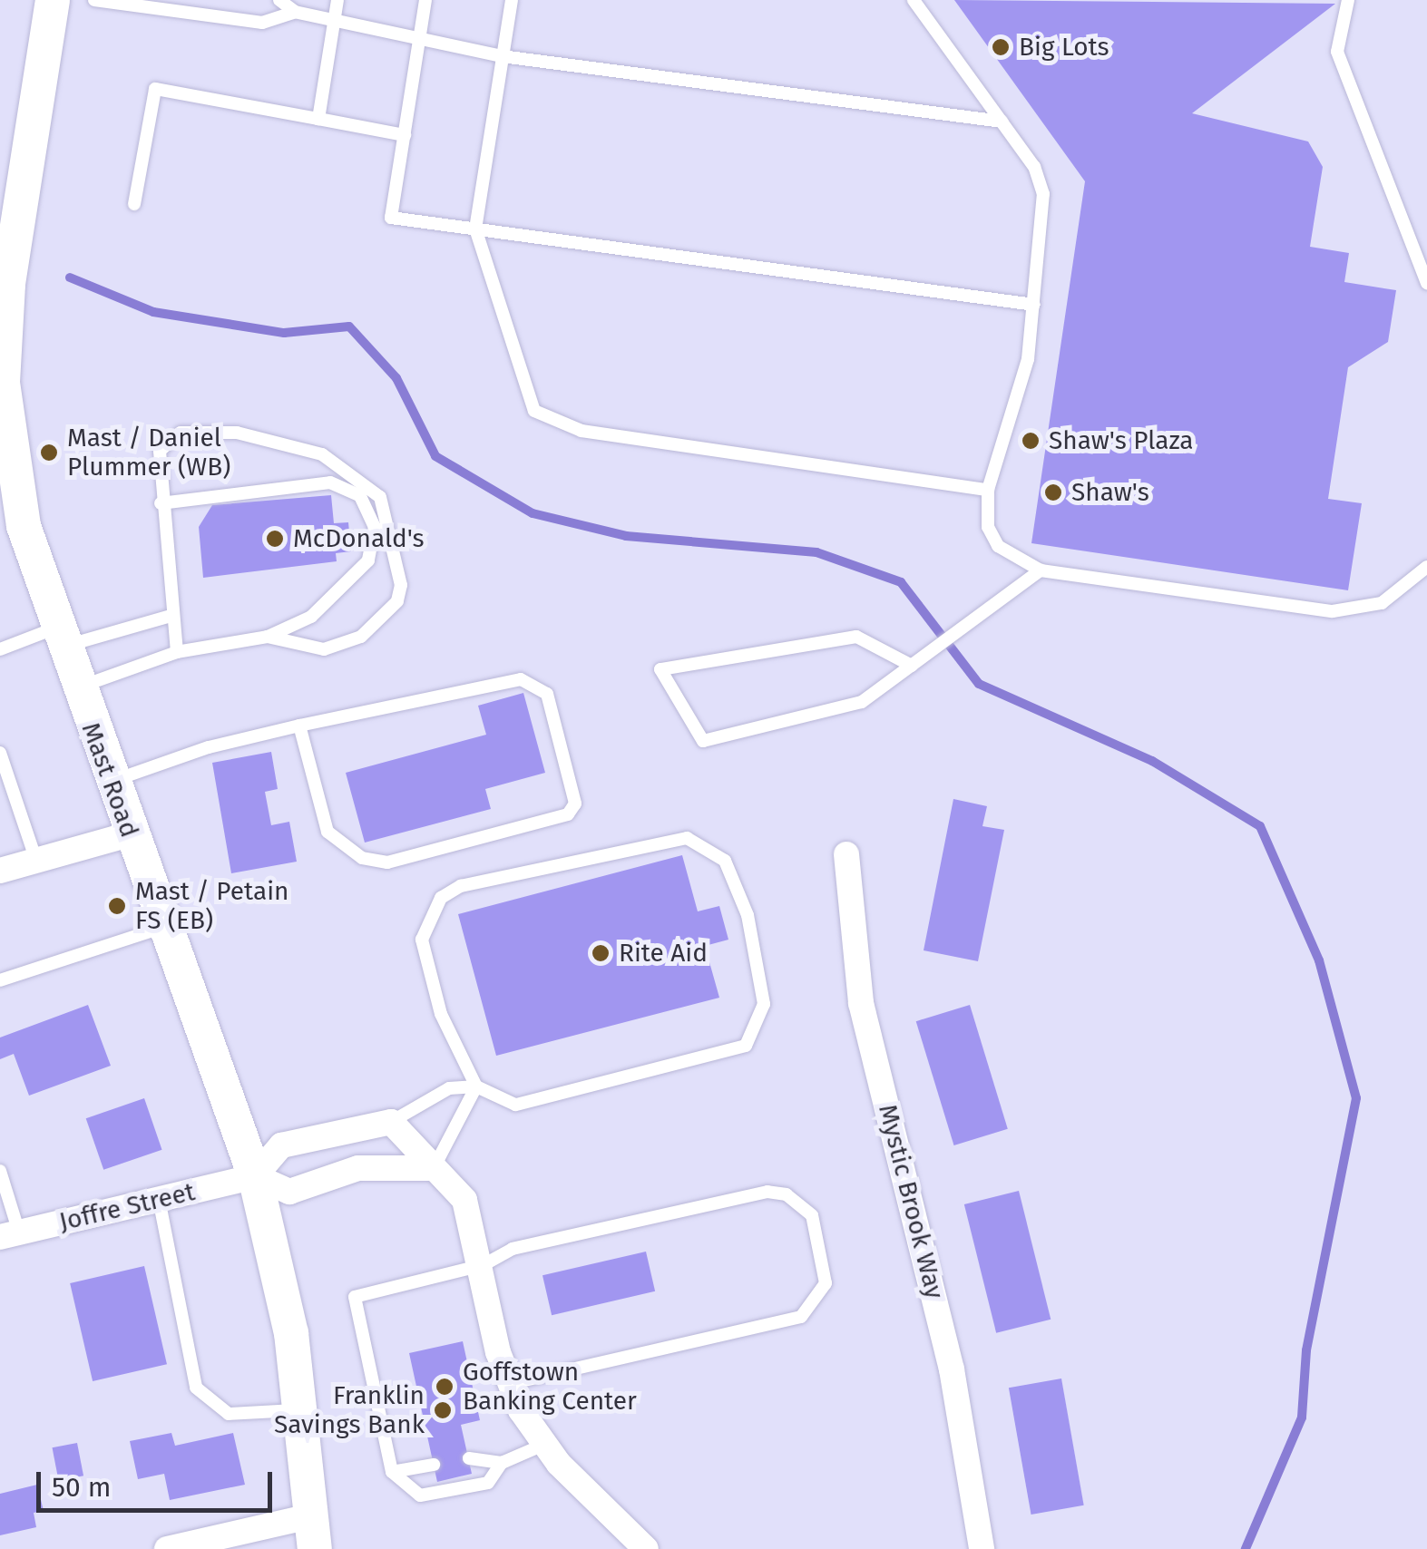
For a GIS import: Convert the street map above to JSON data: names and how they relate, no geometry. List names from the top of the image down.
{
  "streets": {
    "main road": ["Mast Road"],
    "street": ["Mystic Brook Way", "Joffre Street"]
  },
  "crossings": [
    ["Mast Road", "Joffre Street"]
  ],
  "places": [
    "Big Lots",
    "Shaw's Plaza",
    "Mast / Daniel Plummer (WB)",
    "Shaw's",
    "McDonald's",
    "Mast / Petain FS (EB)",
    "Rite Aid",
    "Goffstown Banking Center",
    "Franklin Savings Bank"
  ],
  "scale_bar": "50 m"
}
